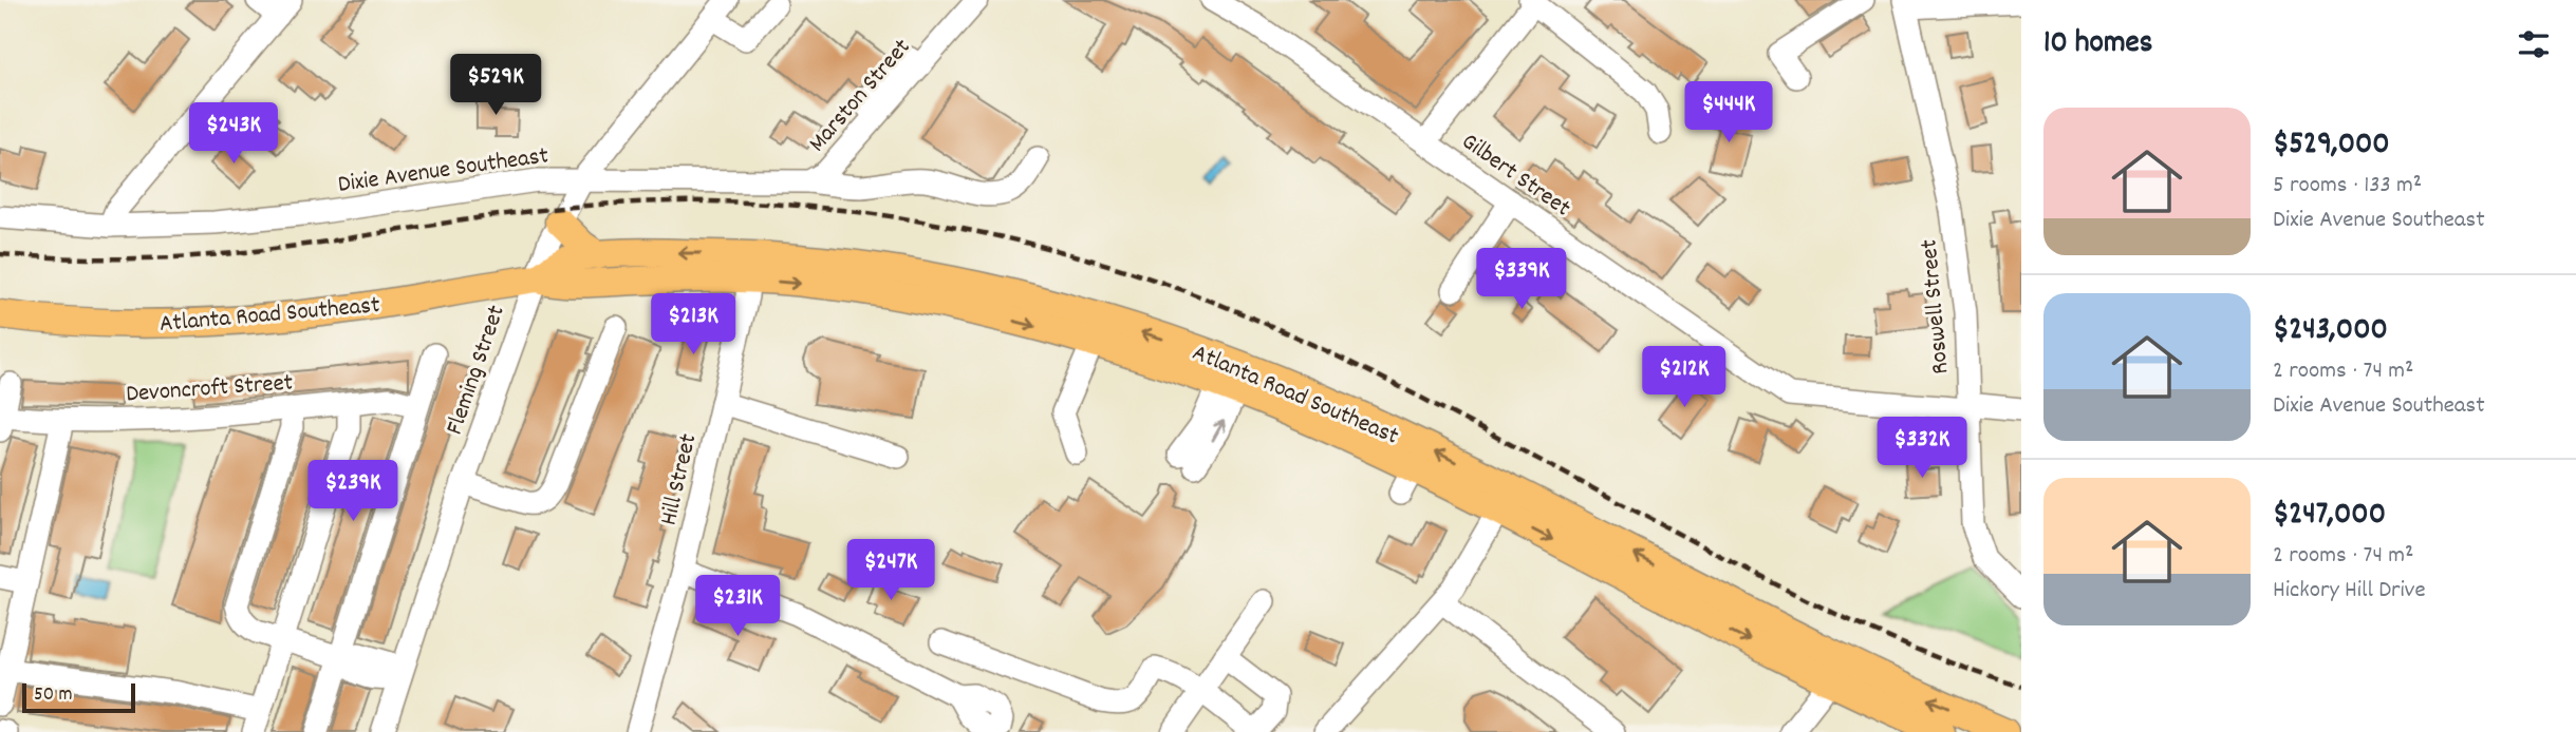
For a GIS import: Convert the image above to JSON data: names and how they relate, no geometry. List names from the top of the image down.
{
  "streets": {
    "main road": ["Atlanta Road Southeast"],
    "street": [
      "Marston Street",
      "Dixie Avenue Southeast",
      "Gilbert Street",
      "Roswell Street",
      "Fleming Street",
      "Devoncroft Street",
      "Hill Street"
    ]
  },
  "crossings": [
    ["Marston Street", "Dixie Avenue Southeast"],
    ["Marston Street", "Fleming Street"],
    ["Dixie Avenue Southeast", "Fleming Street"],
    ["Gilbert Street", "Roswell Street"],
    ["Atlanta Road Southeast", "Fleming Street"],
    ["Atlanta Road Southeast", "Hill Street"]
  ],
  "scale_bar": "50 m",
  "page": {
    "heading": "10 homes",
    "price": [
      "$529K",
      "$444K",
      "$243K",
      "$339K",
      "$213K",
      "$212K",
      "$332K",
      "$239K",
      "$247K",
      "$231K"
    ],
    "list": [
      {
        "name": "$529,000",
        "note": "5 rooms · 133 m² · Dixie Avenue Southeast"
      },
      {
        "name": "$243,000",
        "note": "2 rooms · 74 m² · Dixie Avenue Southeast"
      },
      {
        "name": "$247,000",
        "note": "2 rooms · 74 m² · Hickory Hill Drive"
      }
    ],
    "scale": "50 m"
  }
}
